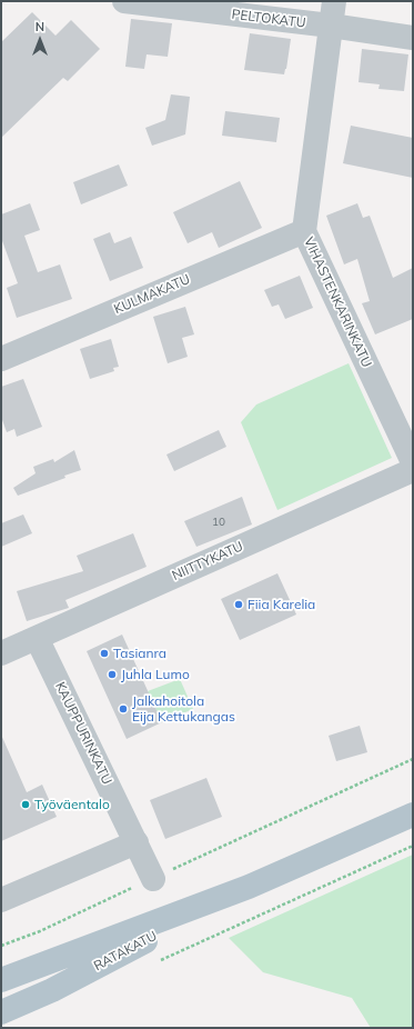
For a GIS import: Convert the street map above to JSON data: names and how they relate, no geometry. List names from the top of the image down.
{
  "streets": {
    "main road": ["RATAKATU"],
    "street": [
      "PELTOKATU",
      "KULMAKATU",
      "VIHASTENKARINKATU",
      "NIITTYKATU",
      "KAUPPURINKATU"
    ]
  },
  "crossings": [
    ["PELTOKATU", "VIHASTENKARINKATU"],
    ["KULMAKATU", "VIHASTENKARINKATU"],
    ["NIITTYKATU", "KAUPPURINKATU"]
  ],
  "places": [
    "Fiia Karelia",
    "Tasianra",
    "Juhla Lumo",
    "Jalkahoitola Eija Kettukangas",
    "Työväentalo"
  ],
  "house_numbers": ["10"],
  "north": "top"
}
